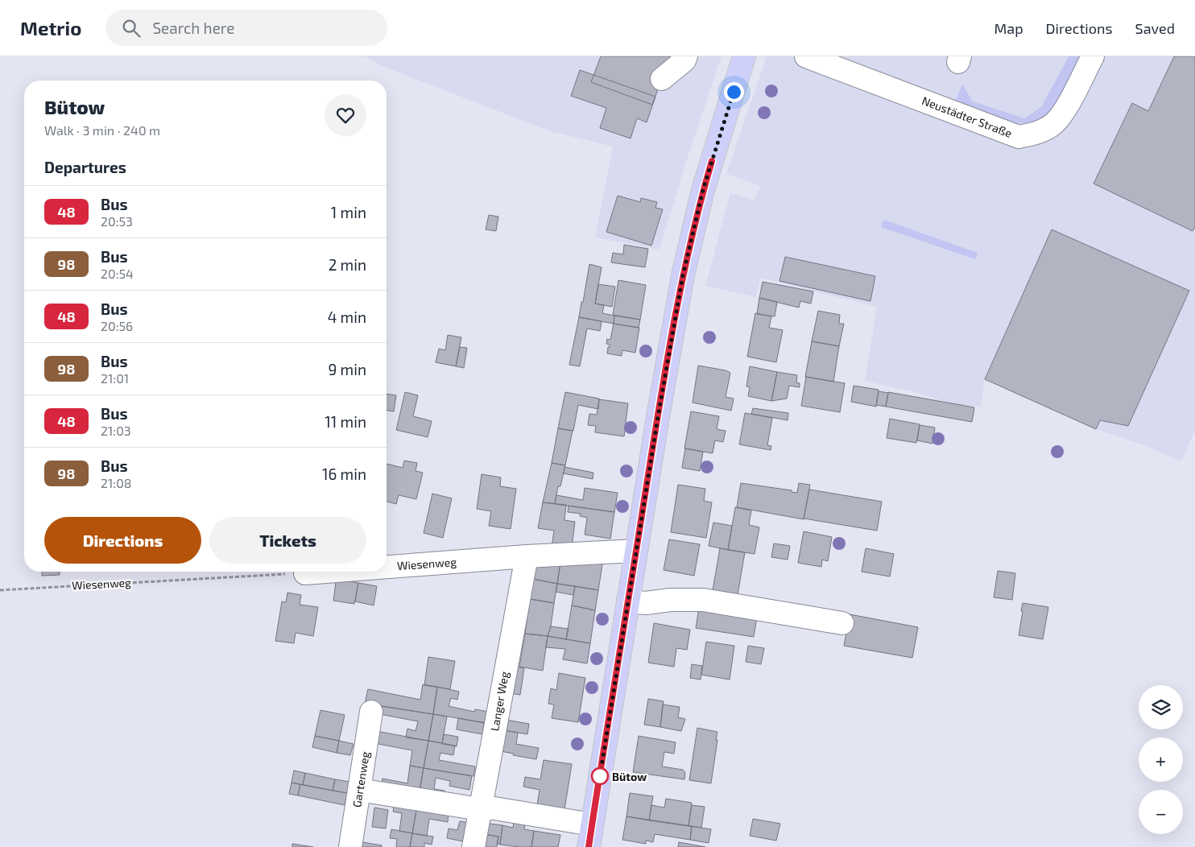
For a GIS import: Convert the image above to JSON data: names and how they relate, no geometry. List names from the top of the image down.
{
  "streets": {
    "street": [
      "Neustädter Straße",
      "Wiesenweg",
      "Langer Weg",
      "Gartenweg"
    ]
  },
  "crossings": [
    ["Wiesenweg", "Langer Weg"]
  ],
  "places": ["Bütow"],
  "lines": ["bus line 48"],
  "page": {
    "header": "Metrio",
    "search": "Search here",
    "nav": ["Map", "Directions", "Saved"],
    "heading": [
      ["Bütow", "Walk · 3 min · 240 m"],
      "Departures"
    ],
    "list": [
      {
        "mark": "48",
        "name": "Bus",
        "note": "20:53",
        "value": "1 min"
      },
      {
        "mark": "98",
        "name": "Bus",
        "note": "20:54",
        "value": "2 min"
      },
      {
        "mark": "48",
        "name": "Bus",
        "note": "20:56",
        "value": "4 min"
      },
      {
        "mark": "98",
        "name": "Bus",
        "note": "21:01",
        "value": "9 min"
      },
      {
        "mark": "48",
        "name": "Bus",
        "note": "21:03",
        "value": "11 min"
      },
      {
        "mark": "98",
        "name": "Bus",
        "note": "21:08",
        "value": "16 min"
      }
    ],
    "buttons": ["Directions", "Tickets"],
    "map_buttons": ["+", "−"]
  }
}
